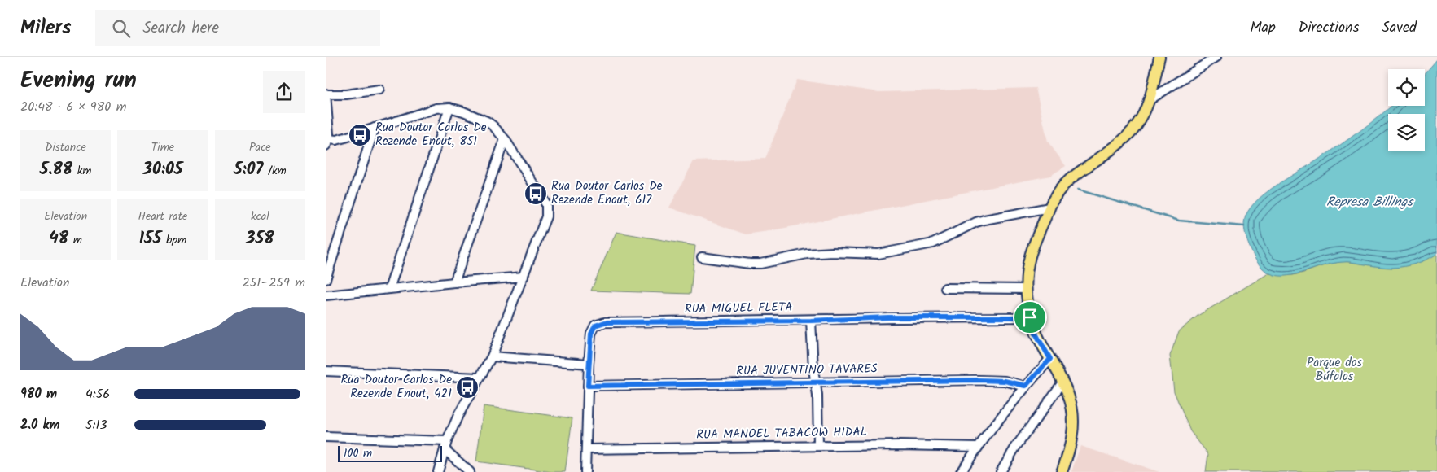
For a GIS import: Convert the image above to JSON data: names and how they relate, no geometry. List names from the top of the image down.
{
  "streets": {
    "street": ["RUA MIGUEL FLETA", "RUA JUVENTINO TAVARES", "RUA MANOEL TABACOW HIDAL"]
  },
  "crossings": [
    ["RUA MIGUEL FLETA", "RUA JUVENTINO TAVARES"],
    ["RUA MIGUEL FLETA", "RUA MANOEL TABACOW HIDAL"]
  ],
  "water": ["Represa Billings"],
  "parks": ["Parque dos Búfalos"],
  "places": {
    "bus stop": ["Rua Doutor Carlos De Rezende Enout, 851", "Rua Doutor Carlos De Rezende Enout, 617", "Rua Doutor Carlos De Rezende Enout, 421"]
  },
  "scale_bar": "100 m",
  "page": {
    "header": "Milers",
    "search": "Search here",
    "nav": ["Map", "Directions", "Saved"],
    "heading": ["Evening run", "20:48 · 6 × 980 m"],
    "stats": [
      ["Distance", "5.88 km"],
      ["Time", "30:05"],
      ["Pace", "5:07 /km"],
      ["Elevation", "48 m"],
      ["Heart rate", "155 bpm"],
      ["kcal", "358"]
    ],
    "chart": ["Elevation", "251–259 m"],
    "list": [
      {
        "name": "980 m",
        "note": "4:56"
      },
      {
        "name": "2.0 km",
        "note": "5:13"
      }
    ],
    "scale": "100 m"
  }
}
